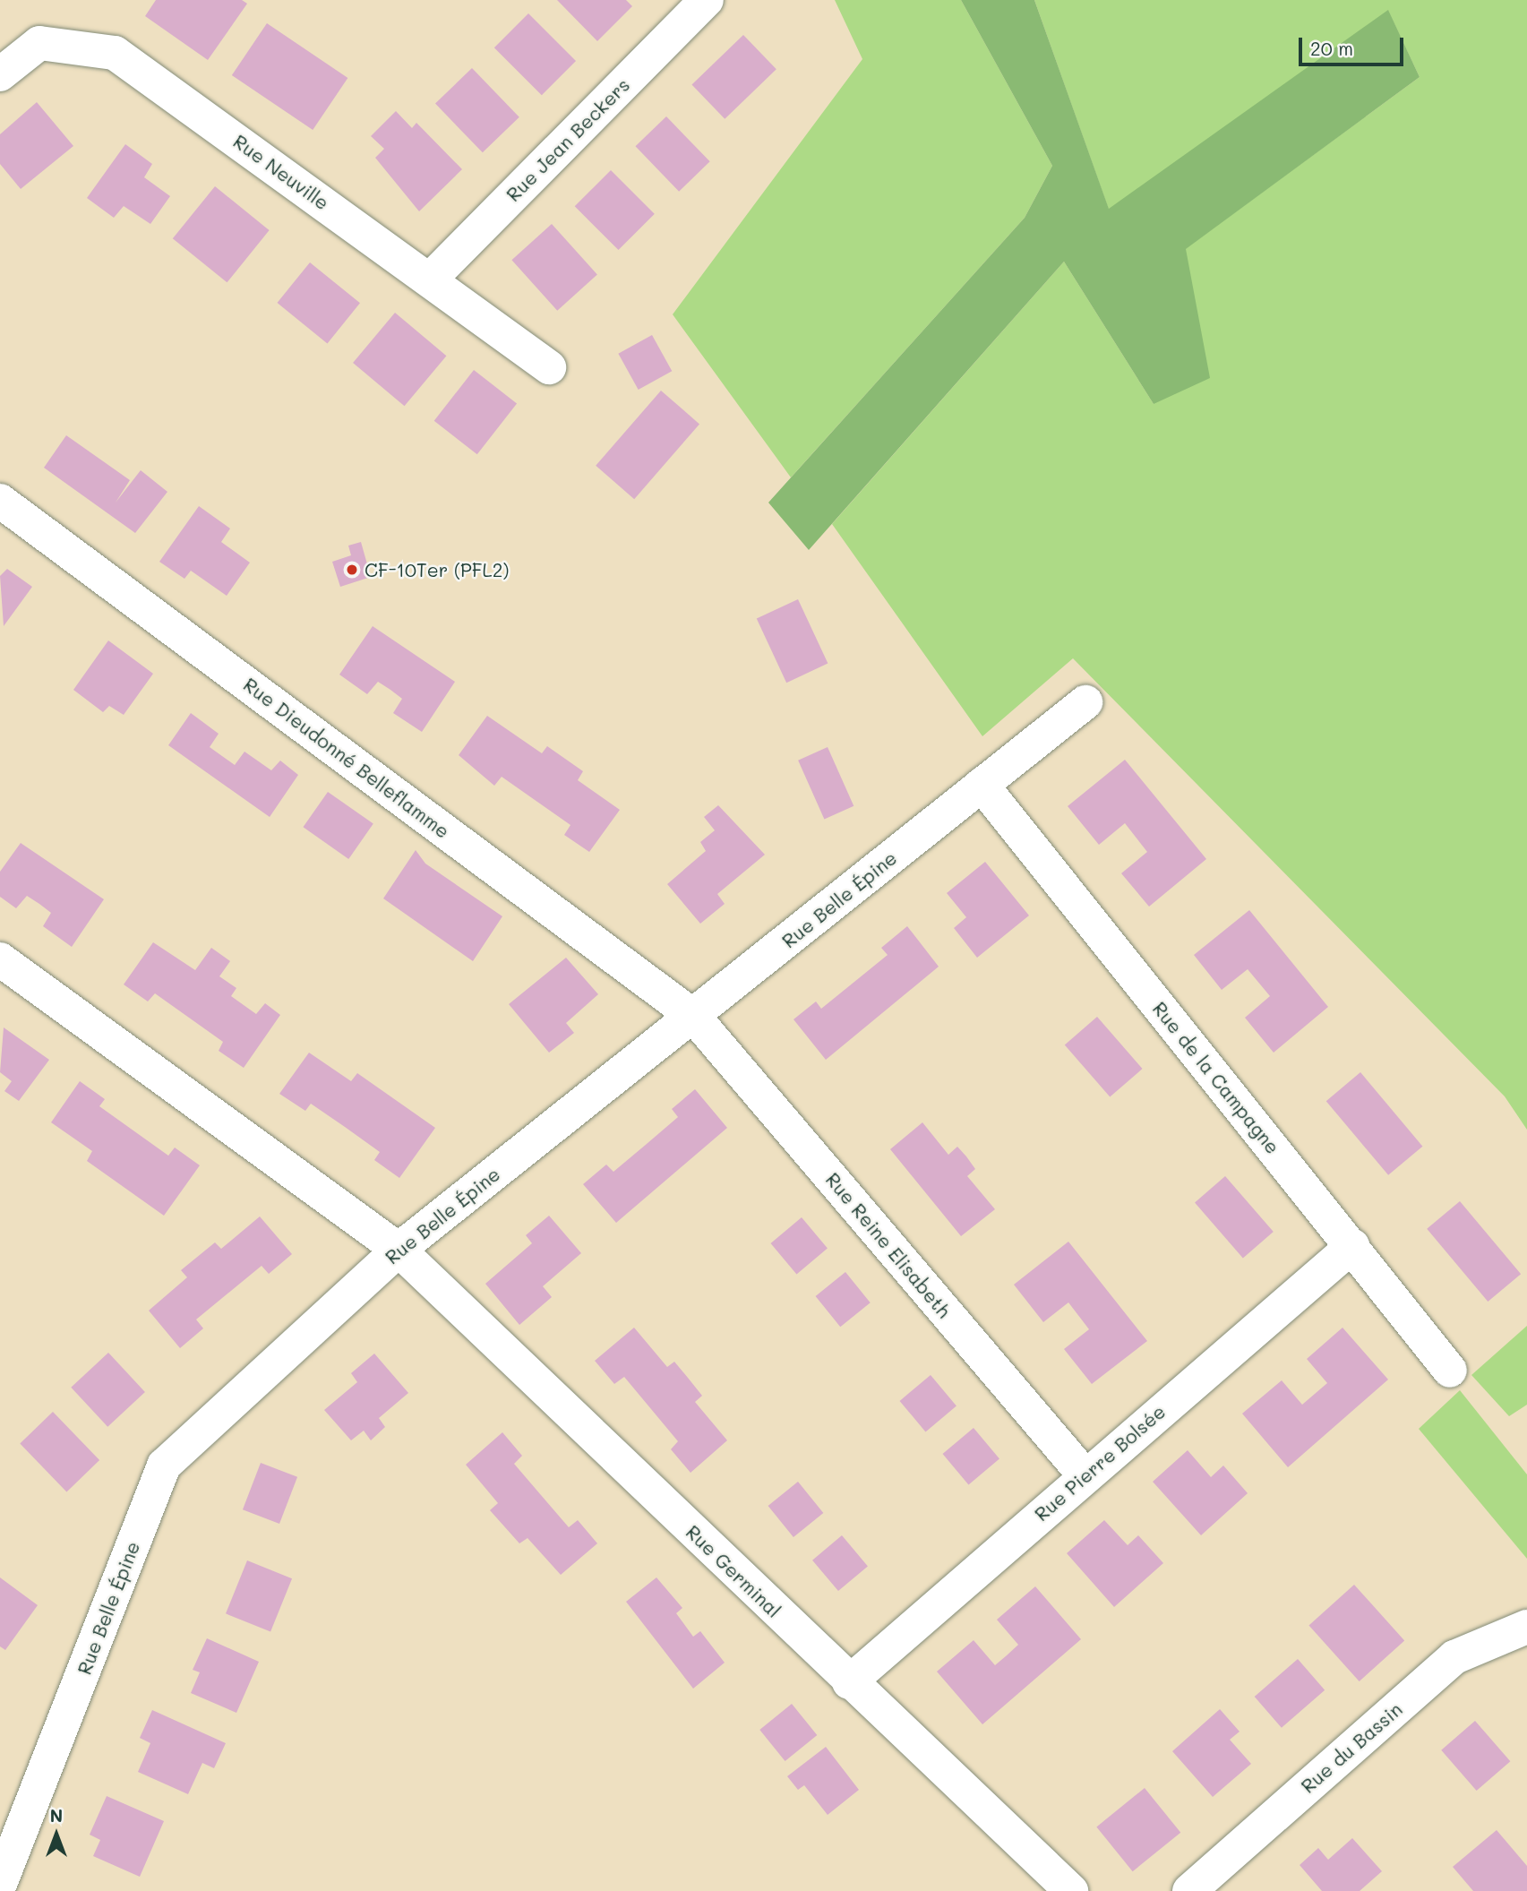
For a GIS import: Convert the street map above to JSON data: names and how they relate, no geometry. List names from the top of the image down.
{
  "streets": {
    "street": [
      "Rue Jean Beckers",
      "Rue Neuville",
      "Rue Dieudonné Belleflamme",
      "Rue Belle Épine",
      "Rue de la Campagne",
      "Rue Reine Elisabeth",
      "Rue Pierre Bolsée",
      "Rue Germinal",
      "Rue du Bassin"
    ]
  },
  "crossings": [
    ["Rue Jean Beckers", "Rue Neuville"],
    ["Rue Dieudonné Belleflamme", "Rue Belle Épine"],
    ["Rue Dieudonné Belleflamme", "Rue Reine Elisabeth"],
    ["Rue Belle Épine", "Rue de la Campagne"],
    ["Rue Belle Épine", "Rue Reine Elisabeth"],
    ["Rue Belle Épine", "Rue Germinal"],
    ["Rue de la Campagne", "Rue Pierre Bolsée"],
    ["Rue Reine Elisabeth", "Rue Pierre Bolsée"],
    ["Rue Pierre Bolsée", "Rue Germinal"]
  ],
  "places": ["CF-10Ter (PFL2)"],
  "scale_bar": "20 m",
  "north": "top"
}
